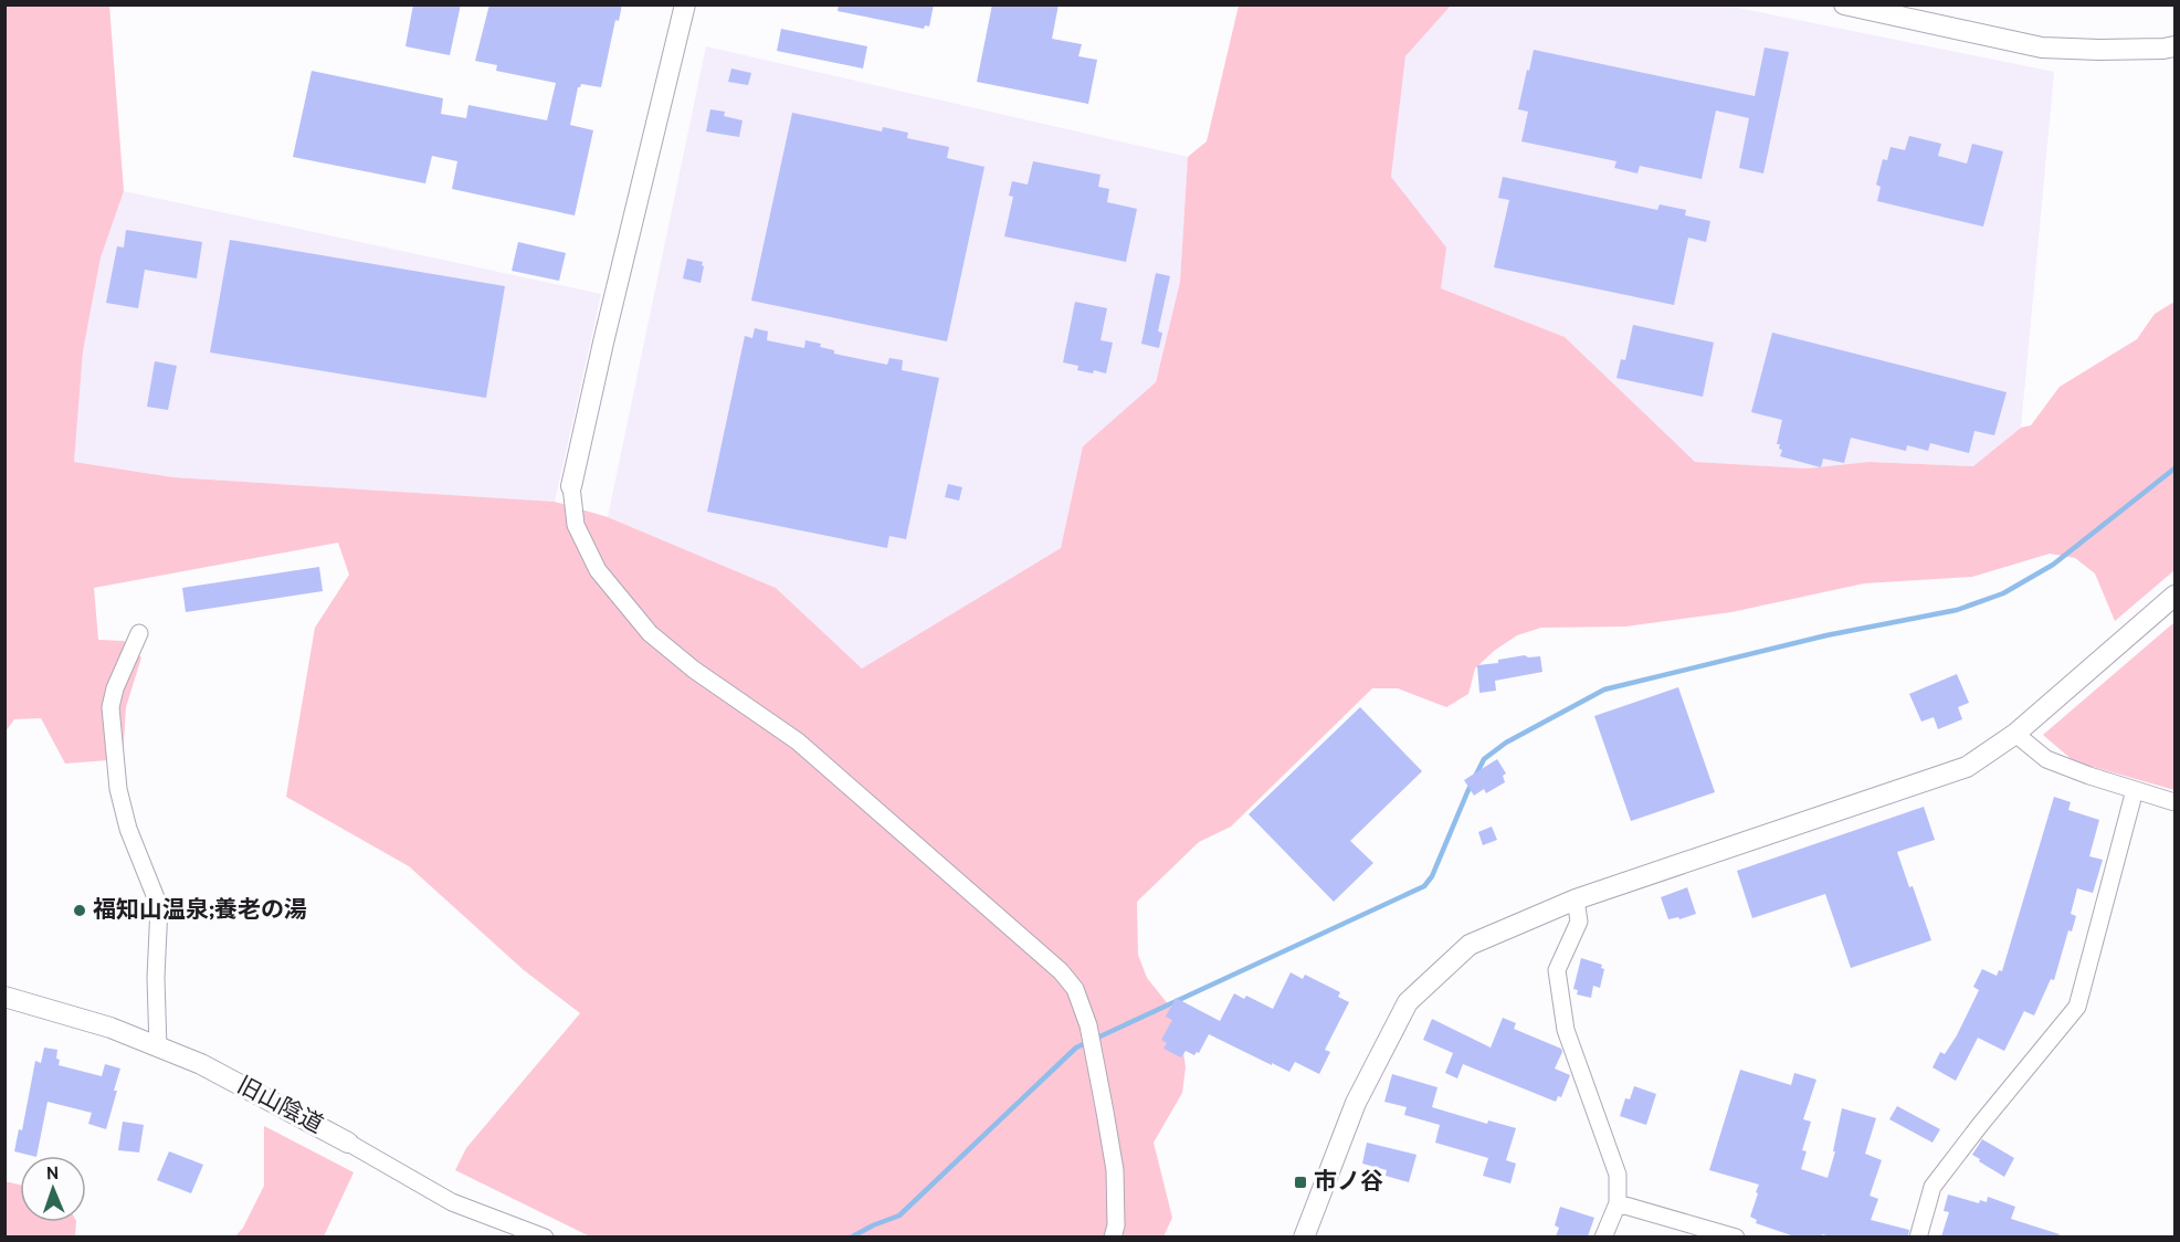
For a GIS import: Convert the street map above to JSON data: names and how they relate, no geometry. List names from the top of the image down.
{
  "streets": {
    "street": ["旧山陰道"]
  },
  "places": {
    "other": ["福知山温泉;養老の湯"],
    "transit": ["市ノ谷"]
  },
  "north": "top"
}
